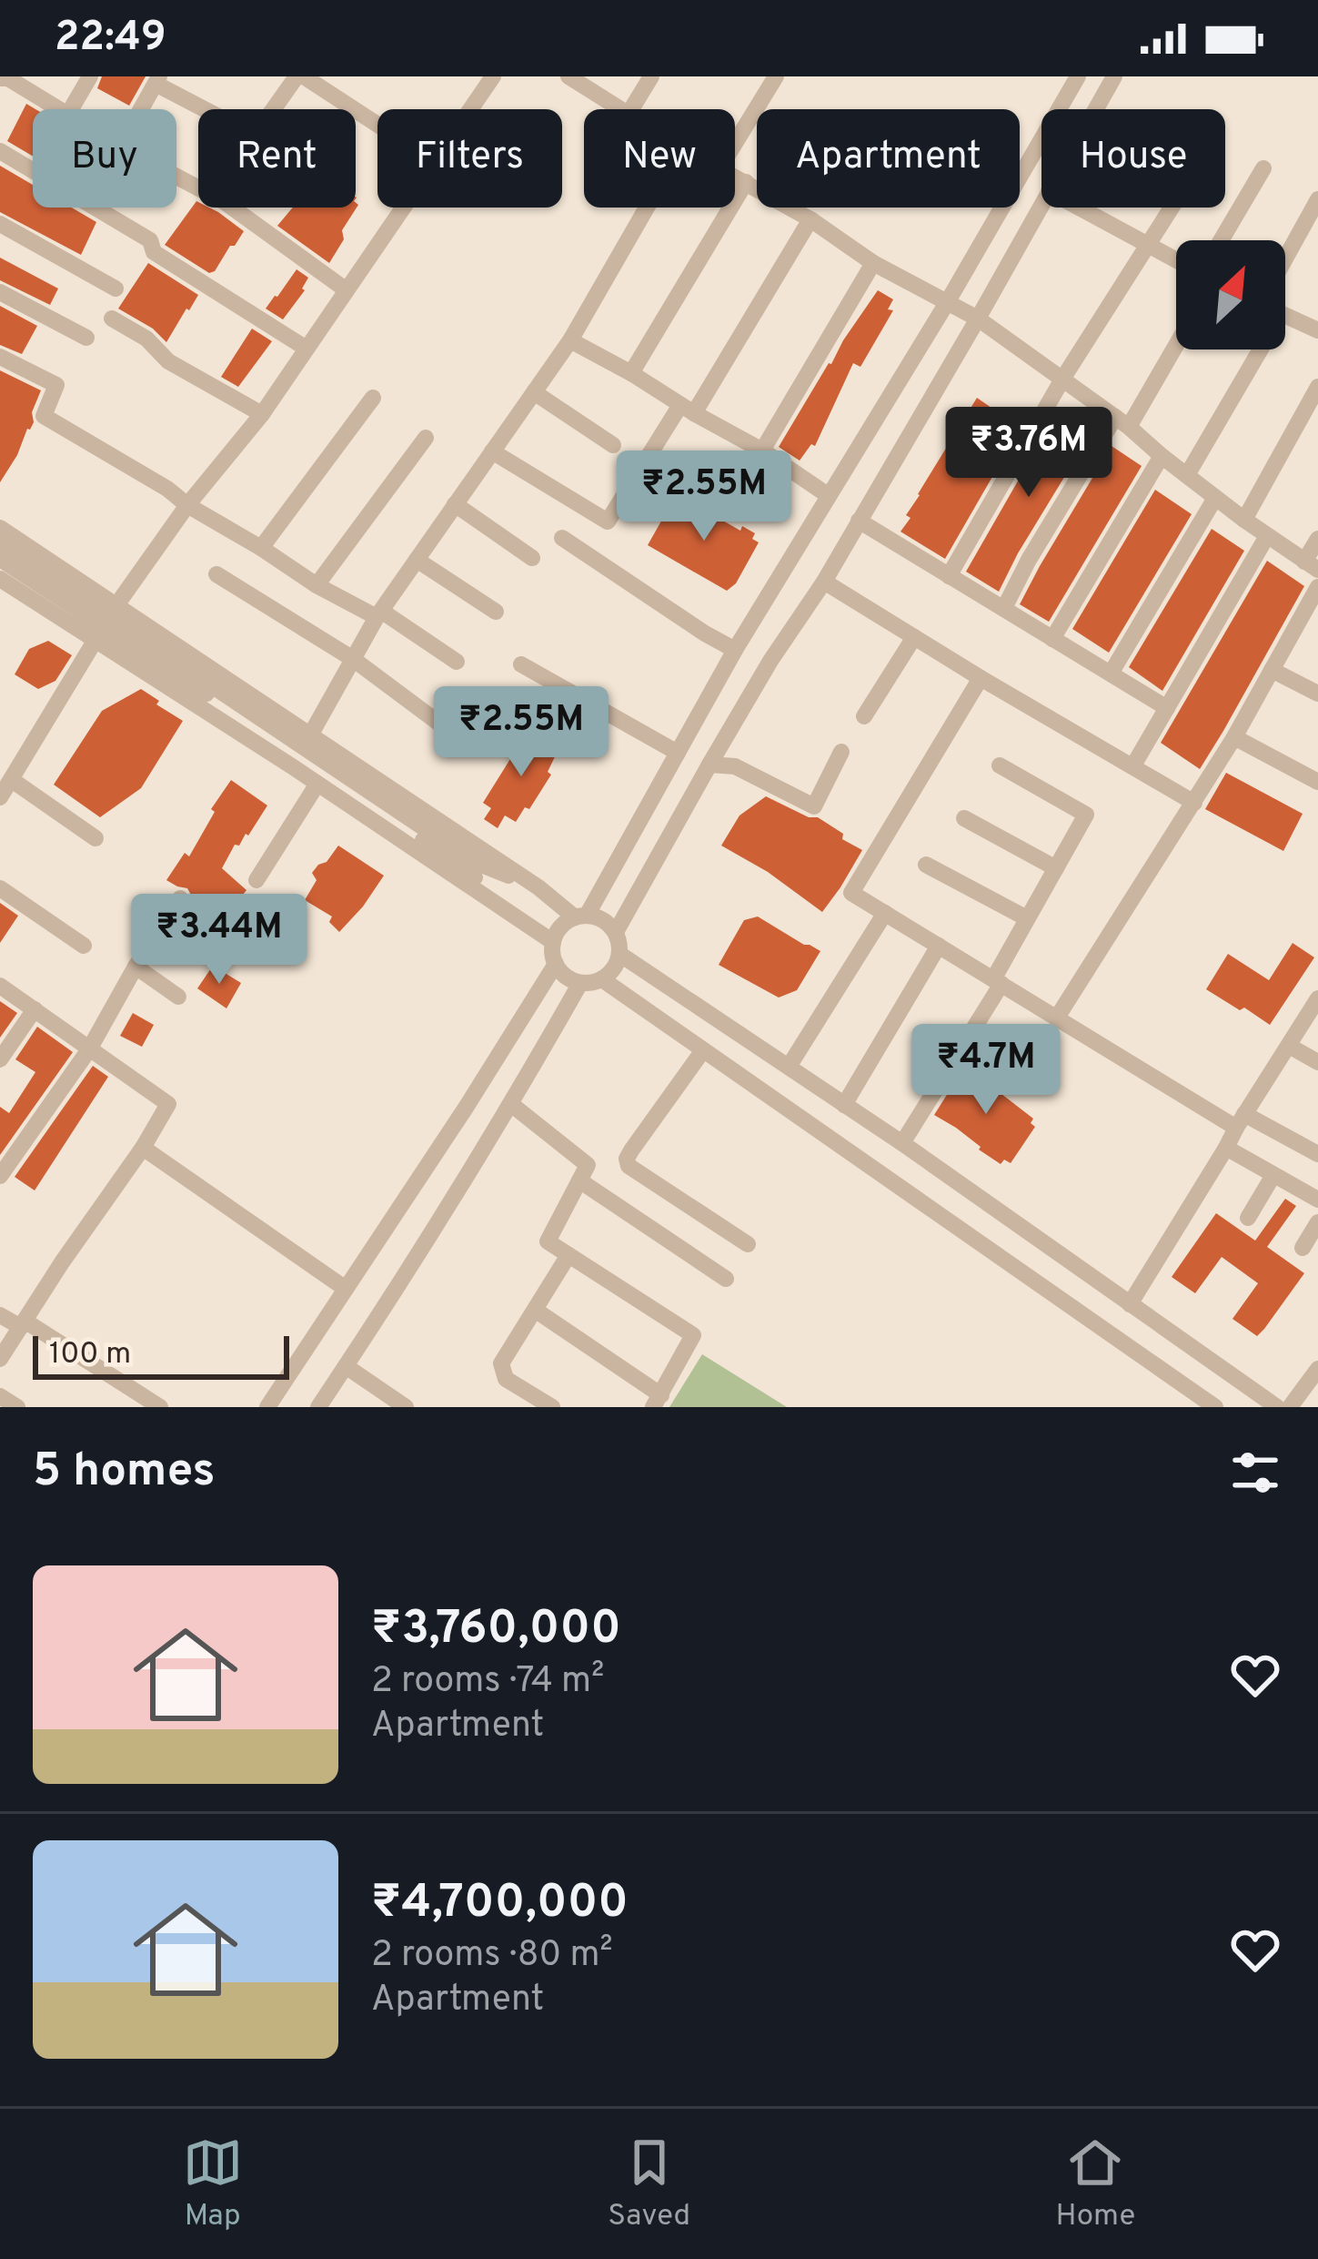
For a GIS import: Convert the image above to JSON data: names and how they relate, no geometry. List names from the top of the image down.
{
  "scale_bar": "100 m",
  "north": "top right",
  "page": {
    "status": "22:49",
    "chip": [
      "Buy",
      "Rent",
      "Filters",
      "New",
      "Apartment",
      "House"
    ],
    "price": [
      "₹3.76M",
      "₹2.55M",
      "₹2.55M",
      "₹3.44M",
      "₹4.7M"
    ],
    "scale": "100 m",
    "heading": "5 homes",
    "list": [
      {
        "name": "₹3,760,000",
        "note": "2 rooms · 74 m² · Apartment"
      },
      {
        "name": "₹4,700,000",
        "note": "2 rooms · 80 m² · Apartment"
      }
    ],
    "tabs": ["Map", "Saved", "Home"]
  }
}
